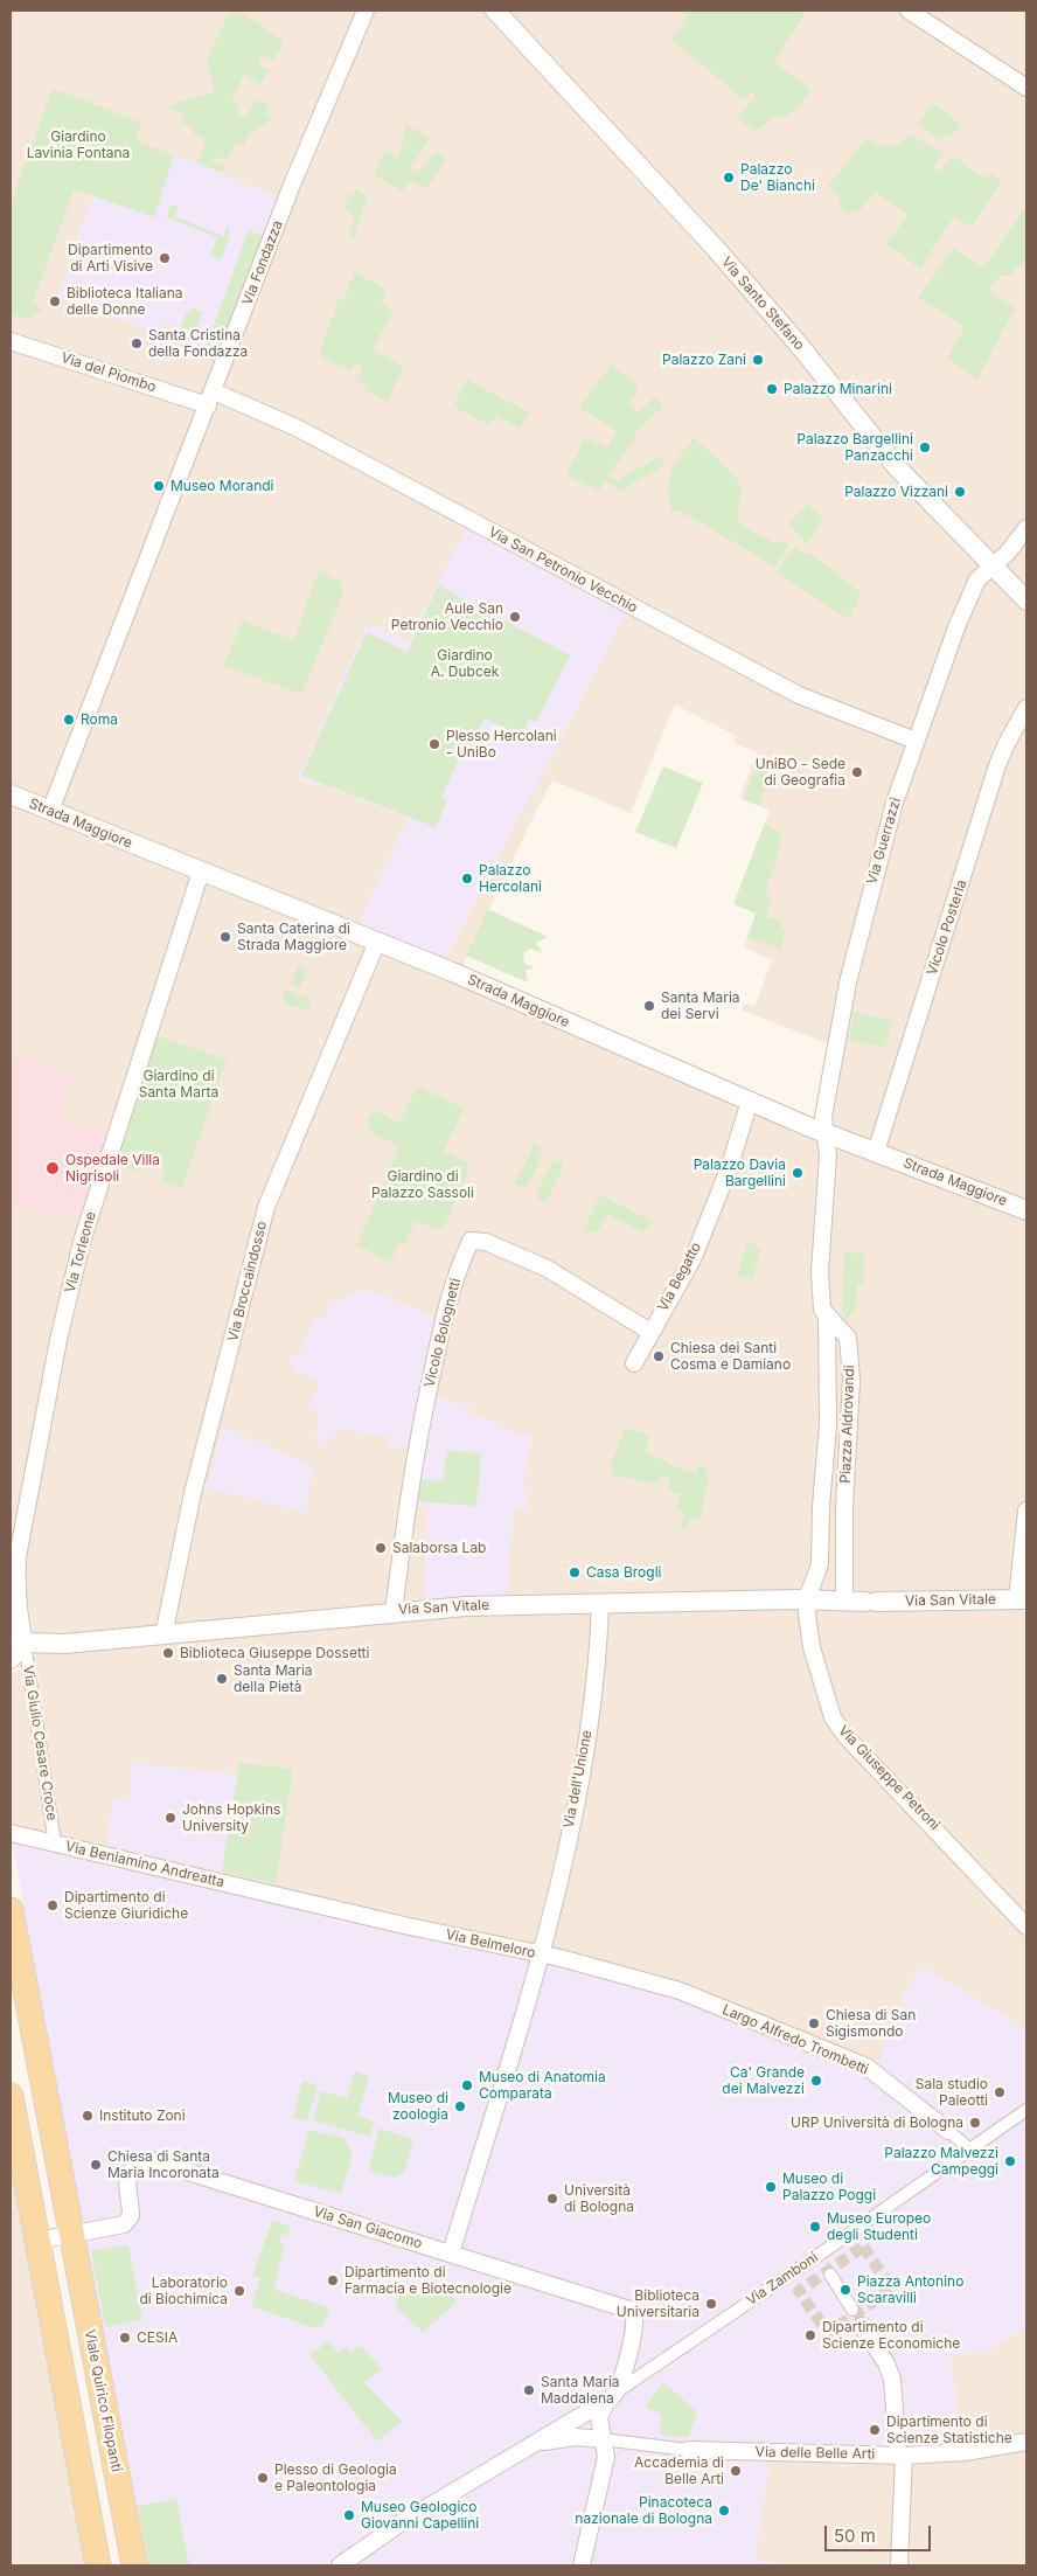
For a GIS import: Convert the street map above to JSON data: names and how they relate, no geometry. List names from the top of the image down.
{
  "streets": {
    "main road": ["Viale Quirico Filopanti"],
    "street": [
      "Via Fondazza",
      "Via Santo Stefano",
      "Via del Piombo",
      "Via San Petronio Vecchio",
      "Strada Maggiore",
      "Via Guerrazzi",
      "Vicolo Posterla",
      "Via Torleone",
      "Via Begatto",
      "Via Broccaindosso",
      "Vicolo Bolognetti",
      "Piazza Aldrovandi",
      "Via San Vitale",
      "Via Giulio Cesare Croce",
      "Via Giuseppe Petroni",
      "Via dell'Unione",
      "Via Beniamino Andreatta",
      "Via Belmeloro",
      "Largo Alfredo Trombetti",
      "Via San Giacomo",
      "Via Zamboni",
      "Via delle Belle Arti"
    ]
  },
  "crossings": [
    ["Via Fondazza", "Via del Piombo"],
    ["Via Fondazza", "Via San Petronio Vecchio"],
    ["Via Fondazza", "Strada Maggiore"],
    ["Via Santo Stefano", "Via Guerrazzi"],
    ["Via del Piombo", "Via San Petronio Vecchio"],
    ["Via San Petronio Vecchio", "Via Guerrazzi"],
    ["Strada Maggiore", "Via Guerrazzi"],
    ["Strada Maggiore", "Vicolo Posterla"],
    ["Strada Maggiore", "Via Torleone"],
    ["Strada Maggiore", "Via Begatto"],
    ["Strada Maggiore", "Via Broccaindosso"],
    ["Strada Maggiore", "Piazza Aldrovandi"],
    ["Via Guerrazzi", "Piazza Aldrovandi"],
    ["Via Torleone", "Via San Vitale"],
    ["Via Torleone", "Via Giulio Cesare Croce"],
    ["Via Begatto", "Vicolo Bolognetti"],
    ["Via Broccaindosso", "Via San Vitale"],
    ["Vicolo Bolognetti", "Via San Vitale"],
    ["Piazza Aldrovandi", "Via San Vitale"],
    ["Piazza Aldrovandi", "Via Giuseppe Petroni"],
    ["Via San Vitale", "Via Giulio Cesare Croce"],
    ["Via San Vitale", "Via Giuseppe Petroni"],
    ["Via San Vitale", "Via dell'Unione"],
    ["Via Giulio Cesare Croce", "Via Beniamino Andreatta"],
    ["Via dell'Unione", "Via Belmeloro"],
    ["Via dell'Unione", "Via San Giacomo"],
    ["Via Beniamino Andreatta", "Via Belmeloro"],
    ["Via Belmeloro", "Largo Alfredo Trombetti"],
    ["Largo Alfredo Trombetti", "Via Zamboni"],
    ["Via San Giacomo", "Via Zamboni"],
    ["Via San Giacomo", "Viale Quirico Filopanti"],
    ["Via Zamboni", "Via delle Belle Arti"]
  ],
  "parks": [
    "Giardino Lavinia Fontana",
    "Giardino A. Dubcek",
    "Giardino di Santa Marta",
    "Giardino di Palazzo Sassoli"
  ],
  "places": [
    "Palazzo De' Bianchi",
    "Dipartimento di Arti Visive",
    "Biblioteca Italiana delle Donne",
    "Santa Cristina della Fondazza",
    "Palazzo Zani",
    "Palazzo Minarini",
    "Palazzo Bargellini Panzacchi",
    "Museo Morandi",
    "Palazzo Vizzani",
    "Aule San Petronio Vecchio",
    "Roma",
    "Plesso Hercolani - UniBo",
    "UniBO - Sede di Geografia",
    "Palazzo Hercolani",
    "Santa Caterina di Strada Maggiore",
    "Santa Maria dei Servi",
    "Ospedale Villa Nigrisoli",
    "Palazzo Davia Bargellini",
    "Chiesa dei Santi Cosma e Damiano",
    "Salaborsa Lab",
    "Casa Brogli",
    "Biblioteca Giuseppe Dossetti",
    "Santa Maria della Pietà",
    "Johns Hopkins University",
    "Dipartimento di Scienze Giuridiche",
    "Chiesa di San Sigismondo",
    "Ca' Grande dei Malvezzi",
    "Museo di Anatomia Comparata",
    "Sala studio Paleotti",
    "Museo di zoologia",
    "Instituto Zoni",
    "URP Università di Bologna",
    "Palazzo Malvezzi Campeggi",
    "Chiesa di Santa Maria Incoronata",
    "Museo di Palazzo Poggi",
    "Università di Bologna",
    "Museo Europeo degli Studenti",
    "Dipartimento di Farmacia e Biotecnologie",
    "Piazza Antonino Scaravilli",
    "Laboratorio di Biochimica",
    "Biblioteca Universitaria",
    "Dipartimento di Scienze Economiche",
    "CESIA",
    "Santa Maria Maddalena",
    "Dipartimento di Scienze Statistiche",
    "Accademia di Belle Arti",
    "Plesso di Geologia e Paleontologia",
    "Pinacoteca nazionale di Bologna",
    "Museo Geologico Giovanni Capellini"
  ],
  "scale_bar": "50 m"
}
